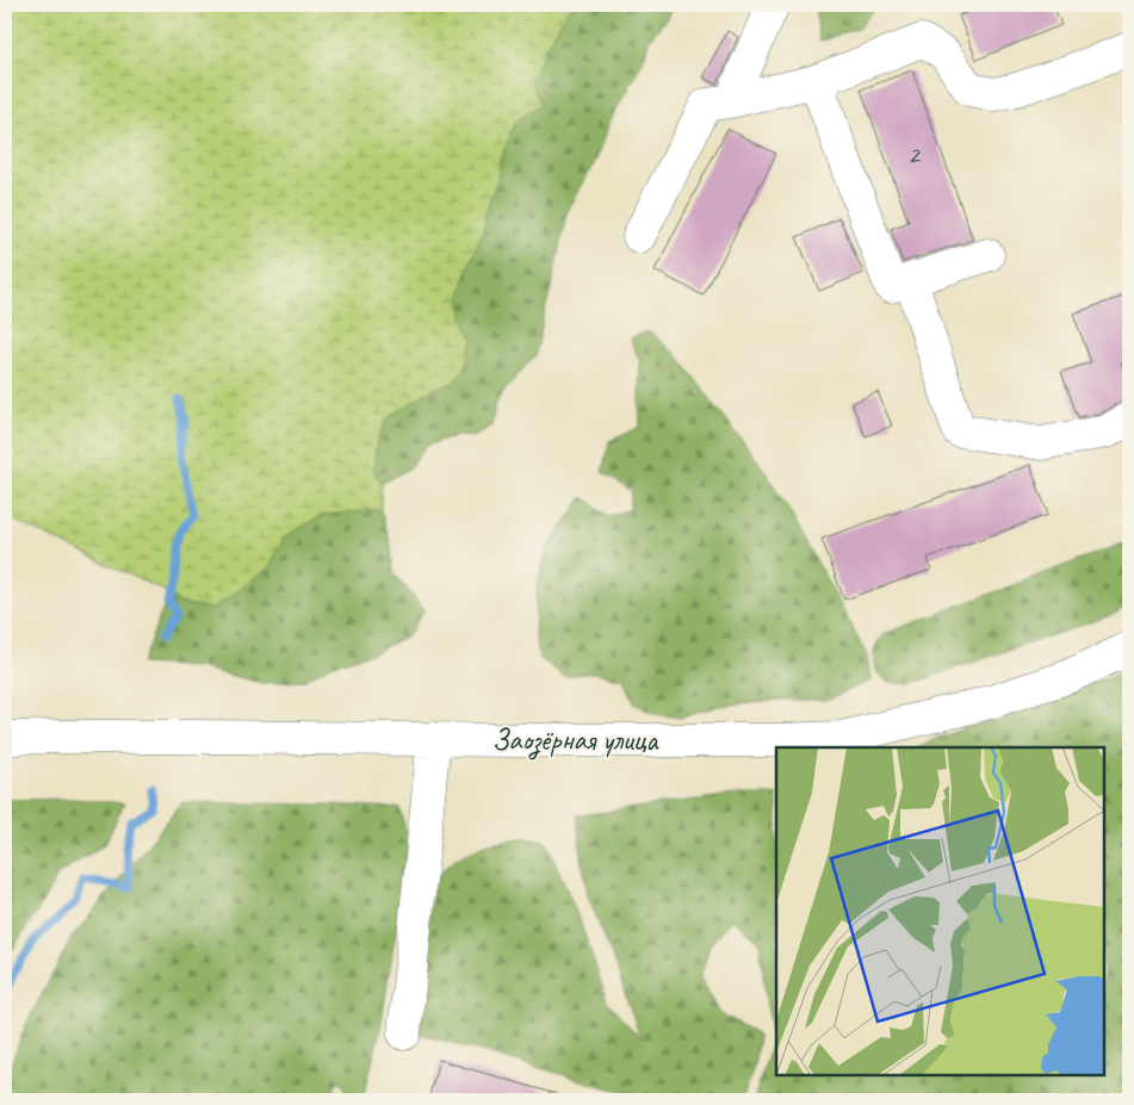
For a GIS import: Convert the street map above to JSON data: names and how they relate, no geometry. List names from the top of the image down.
{
  "streets": {
    "street": ["Заозёрная улица"]
  },
  "house_numbers": ["2"]
}
